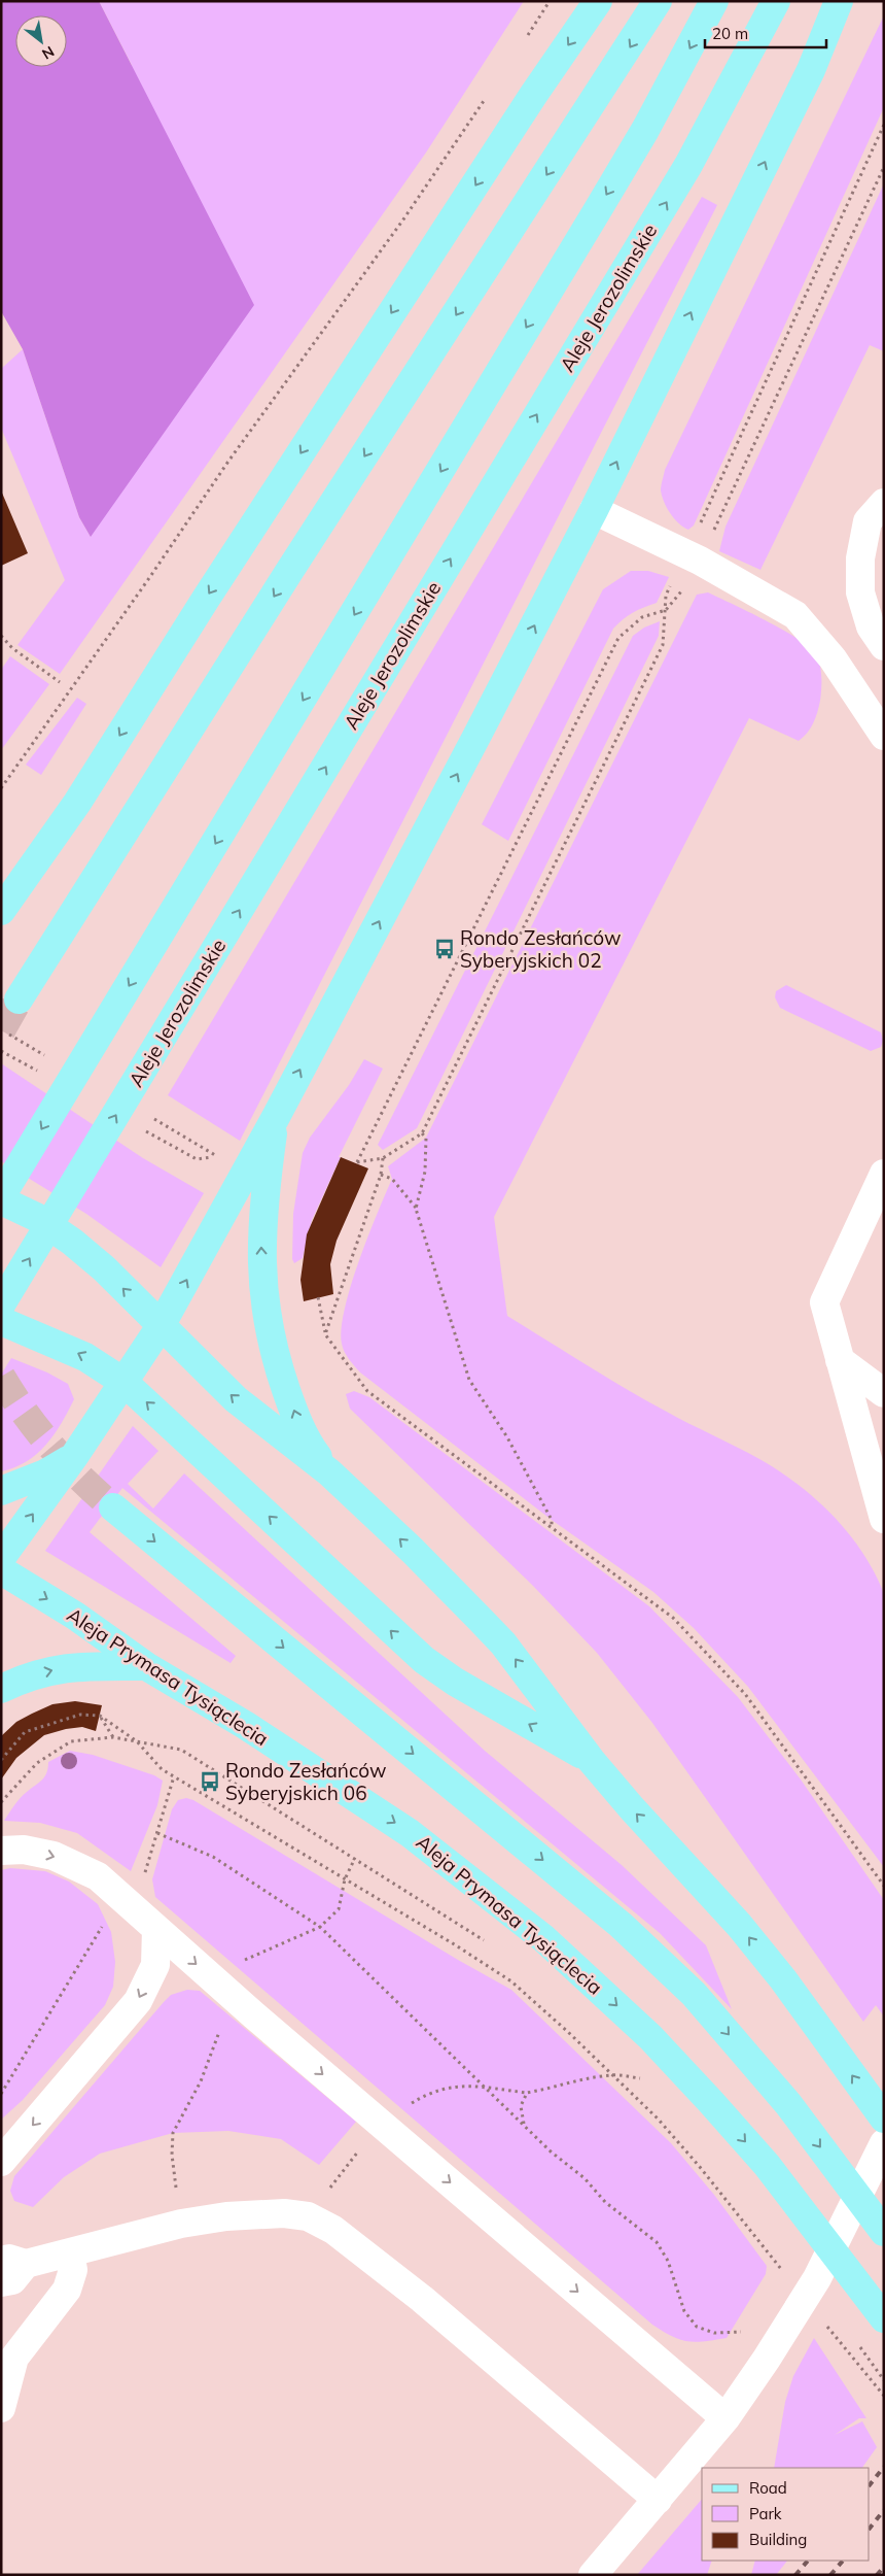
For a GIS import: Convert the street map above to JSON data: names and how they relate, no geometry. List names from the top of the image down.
{
  "streets": {
    "main road": ["Aleje Jerozolimskie", "Aleja Prymasa Tysiąclecia"]
  },
  "places": {
    "bus stop": ["Rondo Zesłańców Syberyjskich 02", "Rondo Zesłańców Syberyjskich 06"]
  },
  "legend": ["Road", "Park", "Building"],
  "scale_bar": "20 m",
  "north": "bottom right"
}
